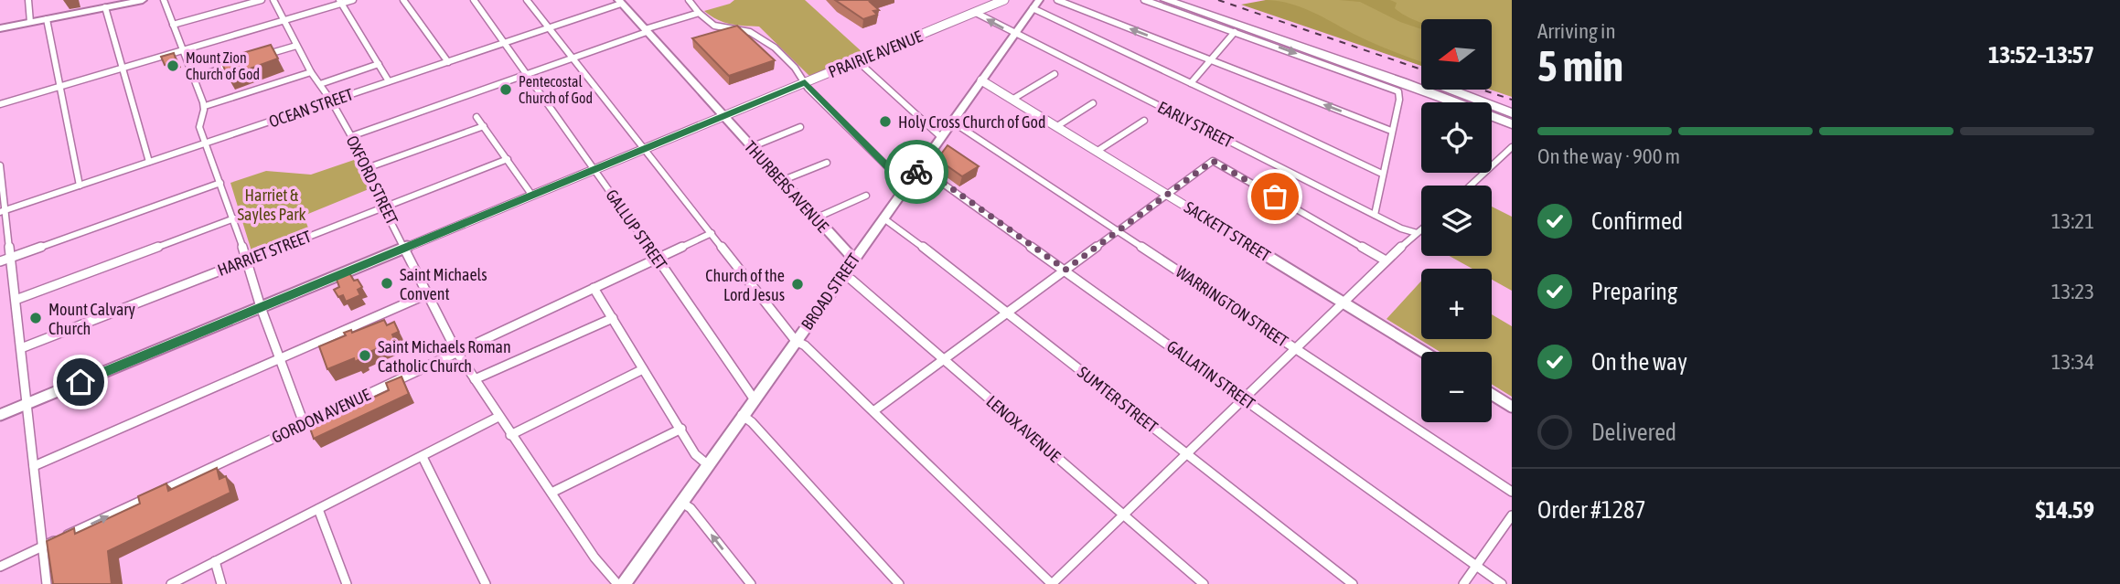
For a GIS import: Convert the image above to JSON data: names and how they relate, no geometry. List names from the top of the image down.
{
  "streets": {
    "main road": ["THURBERS AVENUE", "BROAD STREET"],
    "street": [
      "PRAIRIE AVENUE",
      "OCEAN STREET",
      "EARLY STREET",
      "OXFORD STREET",
      "GALLUP STREET",
      "SACKETT STREET",
      "HARRIET STREET",
      "WARRINGTON STREET",
      "GALLATIN STREET",
      "SUMTER STREET",
      "GORDON AVENUE",
      "LENOX AVENUE"
    ]
  },
  "crossings": [
    ["PRAIRIE AVENUE", "EARLY STREET"],
    ["PRAIRIE AVENUE", "OXFORD STREET"],
    ["PRAIRIE AVENUE", "THURBERS AVENUE"],
    ["PRAIRIE AVENUE", "GALLUP STREET"],
    ["OCEAN STREET", "OXFORD STREET"],
    ["OCEAN STREET", "THURBERS AVENUE"],
    ["OCEAN STREET", "GALLUP STREET"],
    ["EARLY STREET", "BROAD STREET"],
    ["OXFORD STREET", "HARRIET STREET"],
    ["OXFORD STREET", "GORDON AVENUE"],
    ["THURBERS AVENUE", "BROAD STREET"],
    ["GALLUP STREET", "BROAD STREET"],
    ["GALLUP STREET", "GORDON AVENUE"],
    ["SACKETT STREET", "BROAD STREET"],
    ["BROAD STREET", "WARRINGTON STREET"],
    ["BROAD STREET", "GALLATIN STREET"],
    ["BROAD STREET", "SUMTER STREET"],
    ["BROAD STREET", "LENOX AVENUE"]
  ],
  "one_way": ["GORDON AVENUE"],
  "parks": ["Harriet & Sayles Park"],
  "places": [
    "Mount Zion Church of God",
    "Pentecostal Church of God",
    "Holy Cross Church of God",
    "Saint Michaels Convent",
    "Church of the Lord Jesus",
    "Mount Calvary Church",
    "Saint Michaels Roman Catholic Church"
  ],
  "north": "left",
  "page": {
    "heading": ["5 min", "Arriving in", "13:52–13:57"],
    "panel": ["Order #1287", "$14.59"],
    "map_buttons": ["+", "−"],
    "bar": "On the way · 900 m",
    "list": [
      ["Confirmed", "13:21"],
      ["Preparing", "13:23"],
      ["On the way", "13:34"],
      "Delivered"
    ]
  }
}
